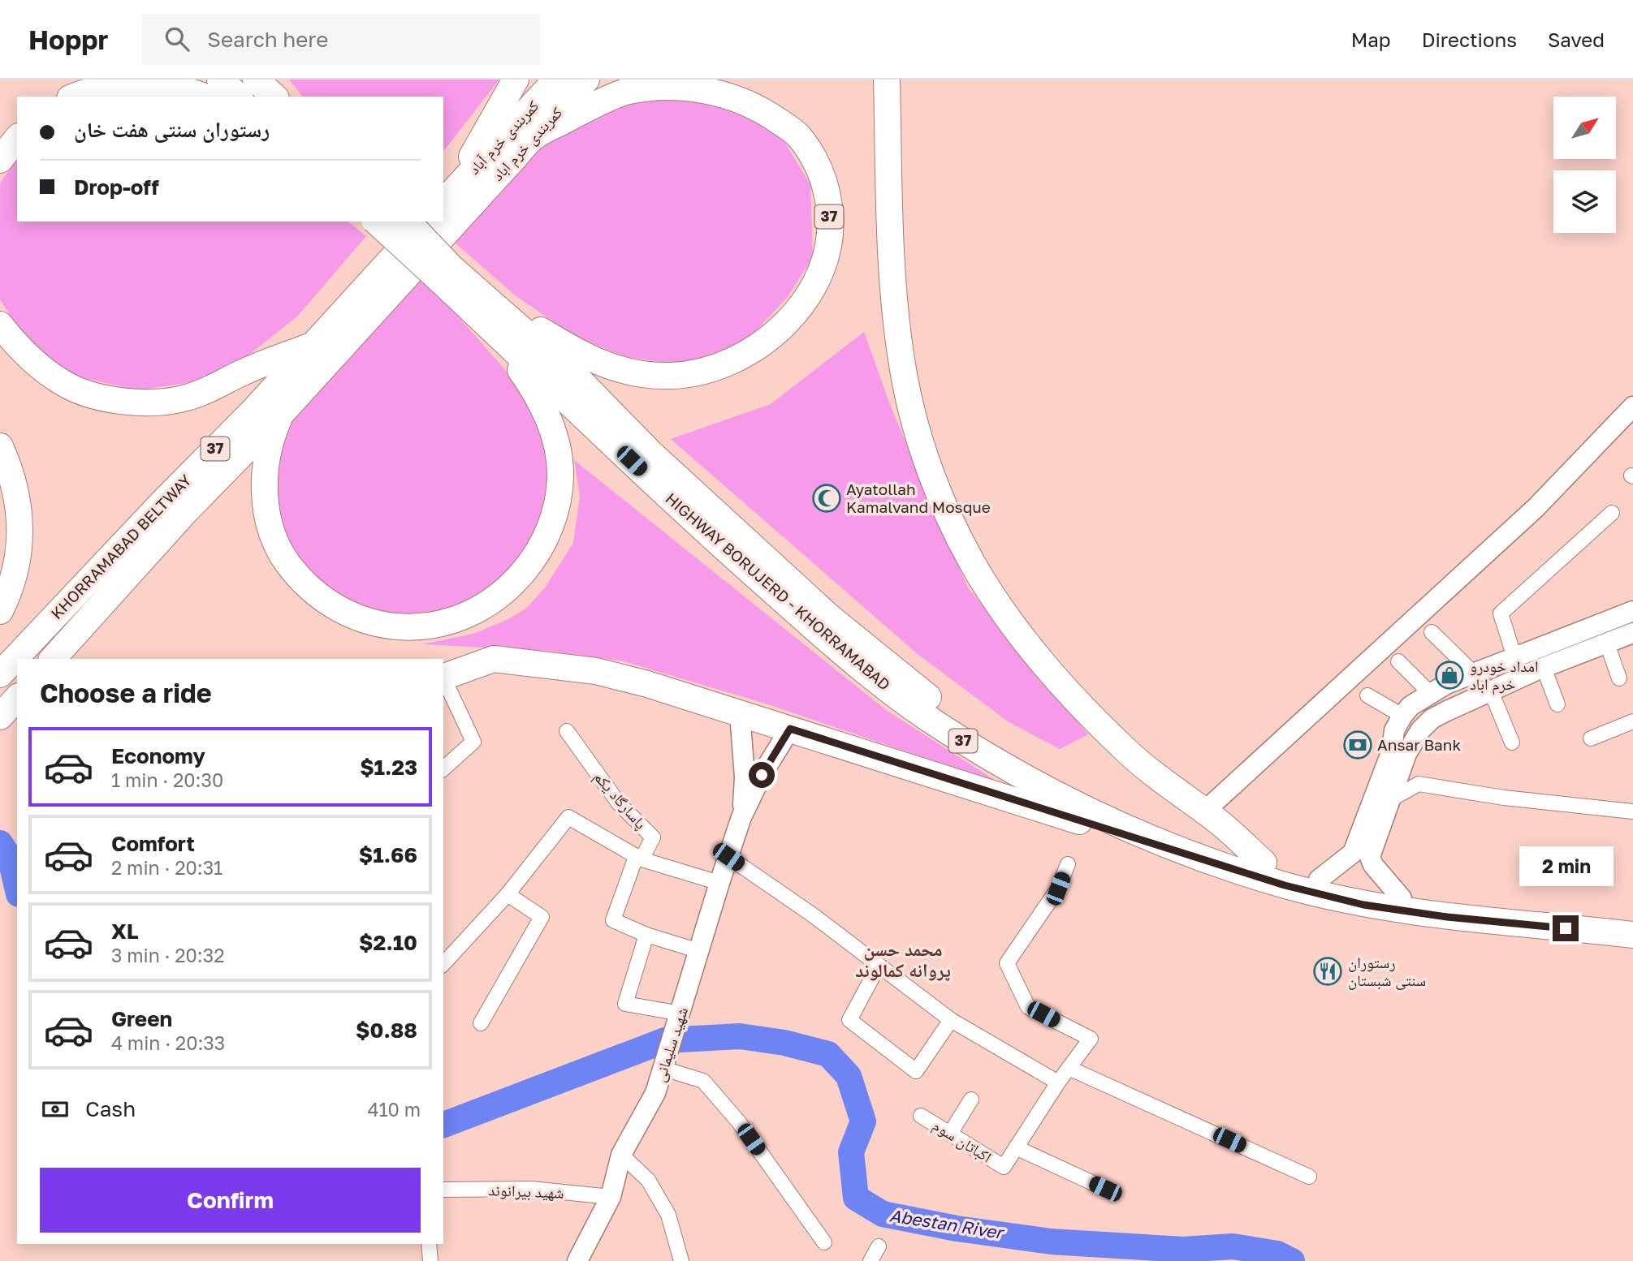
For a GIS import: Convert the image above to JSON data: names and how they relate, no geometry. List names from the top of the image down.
{
  "streets": {
    "highway": [
      "کمربندی خرم آباد",
      "کمربندی خرم اباد",
      "37",
      "KHORRAMABAD BELTWAY",
      "HIGHWAY BORUJERD - KHORRAMABAD"
    ],
    "street": [
      "پاسارگاد یکم",
      "شهید سلیمانی",
      "اکباتان سوم",
      "شهید بیرانوند"
    ]
  },
  "crossings": [
    ["کمربندی خرم آباد", "کمربندی خرم اباد"],
    ["کمربندی خرم آباد", "37"],
    ["کمربندی خرم آباد", "KHORRAMABAD BELTWAY"],
    ["کمربندی خرم اباد", "37"],
    ["کمربندی خرم اباد", "KHORRAMABAD BELTWAY"],
    ["37", "KHORRAMABAD BELTWAY"],
    ["37", "HIGHWAY BORUJERD - KHORRAMABAD"],
    ["37", "شهید سلیمانی"],
    ["شهید سلیمانی", "شهید بیرانوند"]
  ],
  "districts": ["محمد حسن پروانه کمالوند"],
  "water": ["Abestan River"],
  "places": {
    "mosque": ["Ayatollah Kamalvand Mosque"],
    "shop": ["امداد خودرو خرم اباد"],
    "bank": ["Ansar Bank"],
    "restaurant": ["رستوران سنتی شبستان"]
  },
  "north": "top right",
  "page": {
    "header": "Hoppr",
    "search": "Search here",
    "nav": ["Map", "Directions", "Saved"],
    "banner": ["رستوران سنتی هفت خان", "Drop-off"],
    "heading": "Choose a ride",
    "list": [
      {
        "name": "Economy",
        "note": "1 min · 20:30",
        "value": "$1.23"
      },
      {
        "name": "Comfort",
        "note": "2 min · 20:31",
        "value": "$1.66"
      },
      {
        "name": "XL",
        "note": "3 min · 20:32",
        "value": "$2.10"
      },
      {
        "name": "Green",
        "note": "4 min · 20:33",
        "value": "$0.88"
      }
    ],
    "bubble": "2 min",
    "pay": ["Cash", "410 m"],
    "buttons": "Confirm"
  }
}
